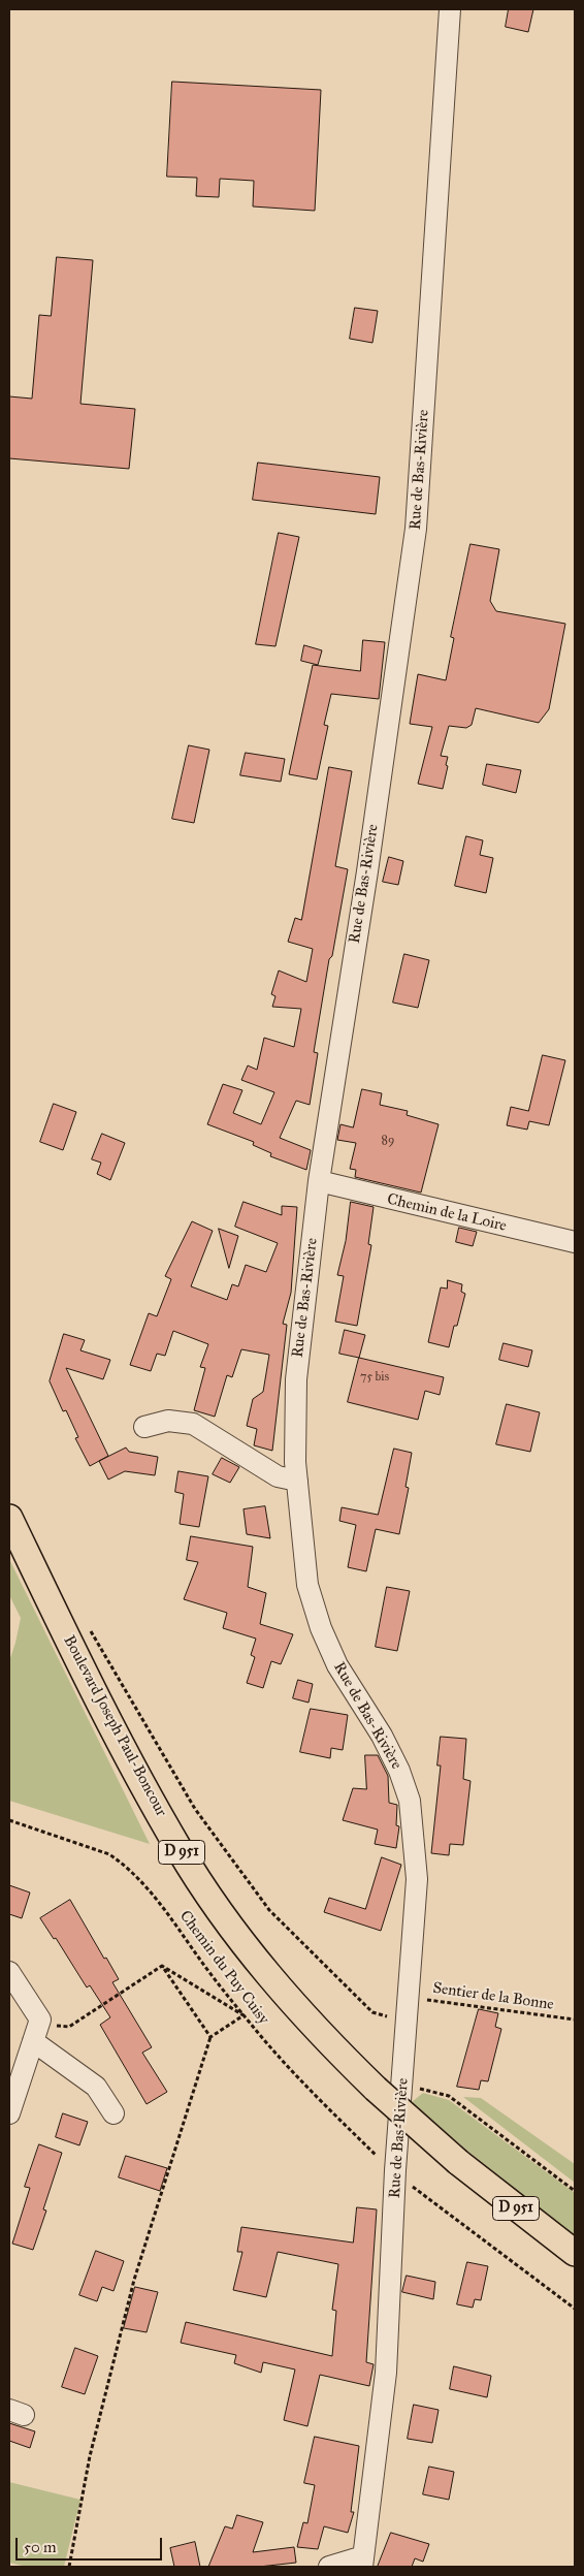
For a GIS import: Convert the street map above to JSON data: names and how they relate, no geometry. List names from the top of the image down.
{
  "streets": {
    "main road": ["Boulevard Joseph Paul-Boncour", "D 951"],
    "street": ["Rue de Bas-Rivière", "Chemin de la Loire"],
    "path": ["Chemin du Puy Cuisy", "Sentier de la Bonne"]
  },
  "crossings": [
    ["Rue de Bas-Rivière", "Chemin de la Loire"],
    ["Rue de Bas-Rivière", "Chemin du Puy Cuisy"],
    ["Rue de Bas-Rivière", "Sentier de la Bonne"]
  ],
  "house_numbers": ["89", "75 bis"],
  "scale_bar": "50 m"
}
